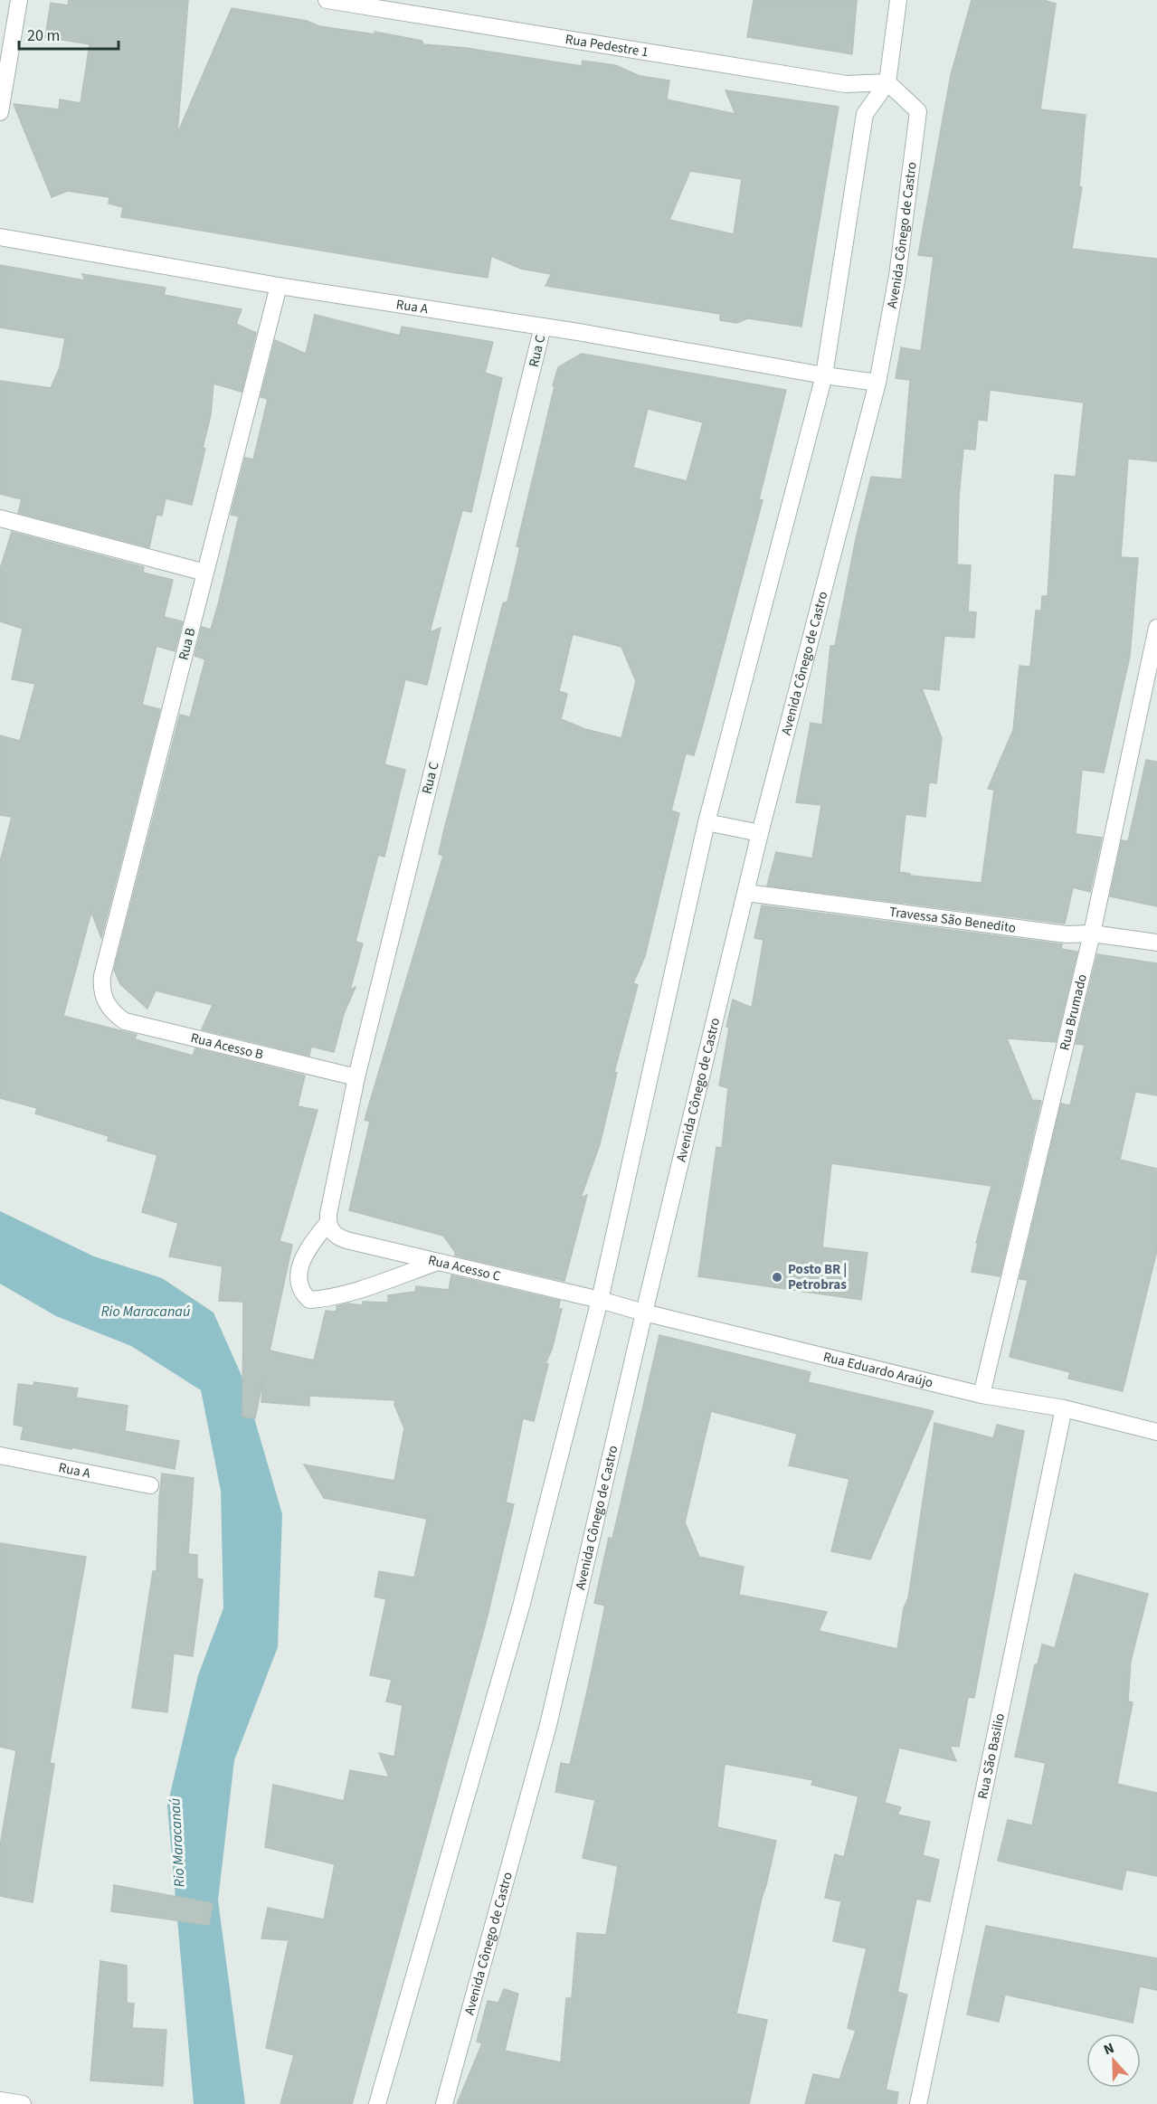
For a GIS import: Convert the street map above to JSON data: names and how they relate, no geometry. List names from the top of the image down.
{
  "streets": {
    "street": [
      "Rua Pedestre 1",
      "Avenida Cônego de Castro",
      "Rua A",
      "Rua C",
      "Rua B",
      "Travessa São Benedito",
      "Rua Brumado",
      "Rua Acesso B",
      "Rua Acesso C",
      "Rua Eduardo Araújo",
      "Rua São Basilio"
    ]
  },
  "crossings": [
    ["Rua Pedestre 1", "Avenida Cônego de Castro"],
    ["Avenida Cônego de Castro", "Rua A"],
    ["Avenida Cônego de Castro", "Travessa São Benedito"],
    ["Avenida Cônego de Castro", "Rua Eduardo Araújo"],
    ["Rua A", "Rua C"],
    ["Rua A", "Rua B"],
    ["Rua C", "Rua Acesso B"],
    ["Rua C", "Rua Acesso C"],
    ["Rua B", "Rua Acesso B"],
    ["Travessa São Benedito", "Rua Brumado"],
    ["Rua Brumado", "Rua Eduardo Araújo"],
    ["Rua Acesso C", "Rua Eduardo Araújo"],
    ["Rua Eduardo Araújo", "Rua São Basilio"]
  ],
  "water": ["Rio Maracanaú"],
  "places": ["Posto BR | Petrobras"],
  "scale_bar": "20 m",
  "north": "top"
}
